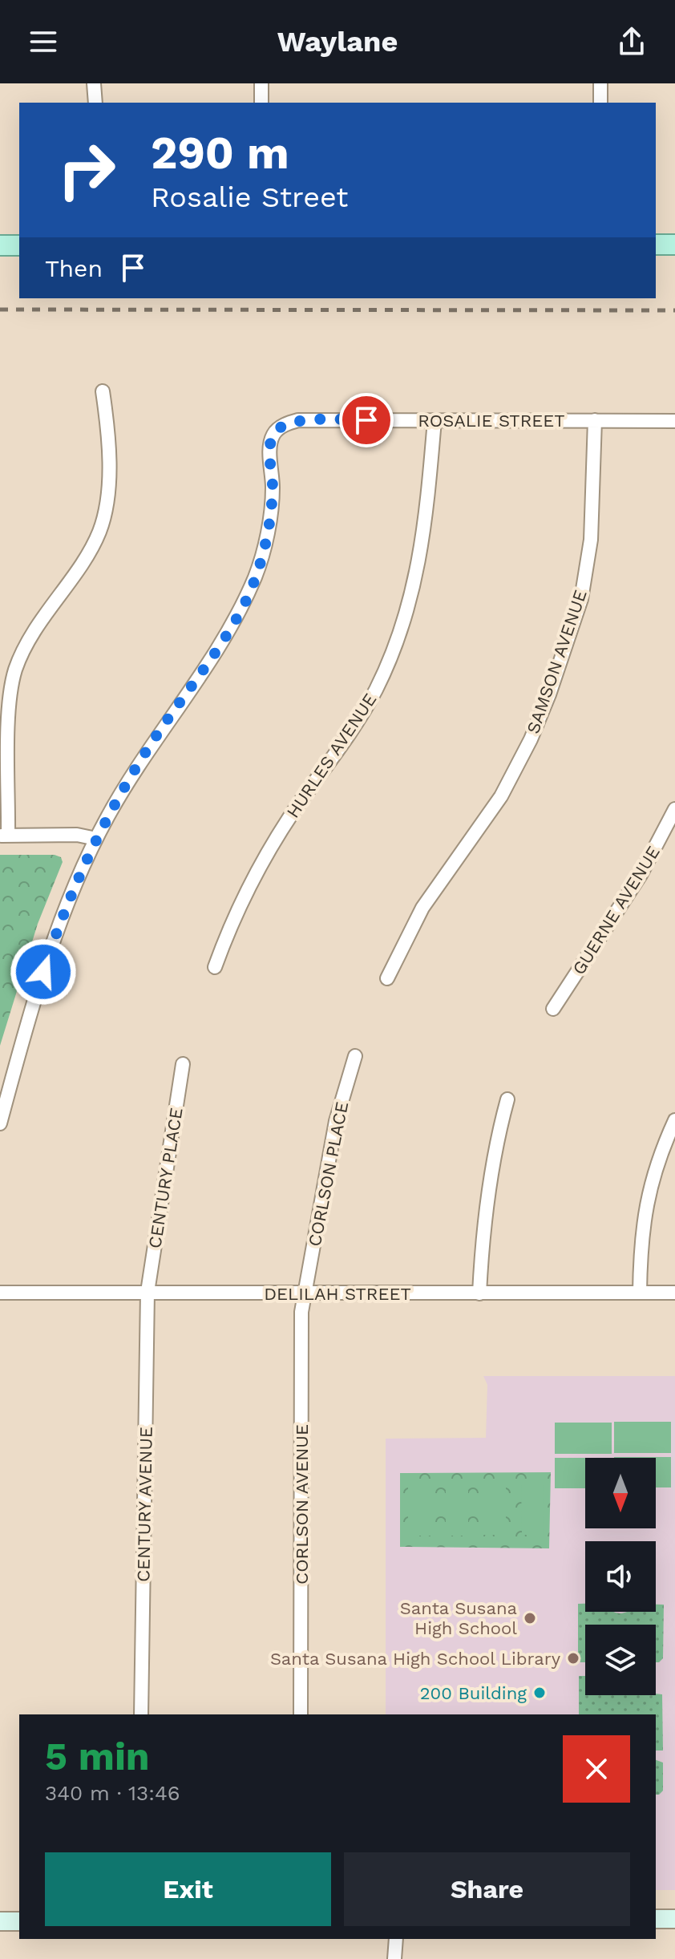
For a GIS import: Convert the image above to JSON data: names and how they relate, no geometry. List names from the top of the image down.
{
  "streets": {
    "street": [
      "ROSALIE STREET",
      "SAMSON AVENUE",
      "HURLES AVENUE",
      "GUERNE AVENUE",
      "CORLSON PLACE",
      "CENTURY PLACE",
      "DELILAH STREET",
      "CENTURY AVENUE",
      "CORLSON AVENUE"
    ]
  },
  "crossings": [
    ["ROSALIE STREET", "SAMSON AVENUE"],
    ["ROSALIE STREET", "HURLES AVENUE"],
    ["CORLSON PLACE", "DELILAH STREET"],
    ["CORLSON PLACE", "CORLSON AVENUE"],
    ["CENTURY PLACE", "DELILAH STREET"],
    ["CENTURY PLACE", "CENTURY AVENUE"],
    ["DELILAH STREET", "CENTURY AVENUE"],
    ["DELILAH STREET", "CORLSON AVENUE"]
  ],
  "places": ["Santa Susana High School", "Santa Susana High School Library", "200 Building"],
  "north": "bottom",
  "page": {
    "header": "Waylane",
    "turn": ["290 m", "Rosalie Street"],
    "then": "Then",
    "heading": ["5 min", "340 m · 13:46"],
    "buttons": ["Exit", "Share"]
  }
}
